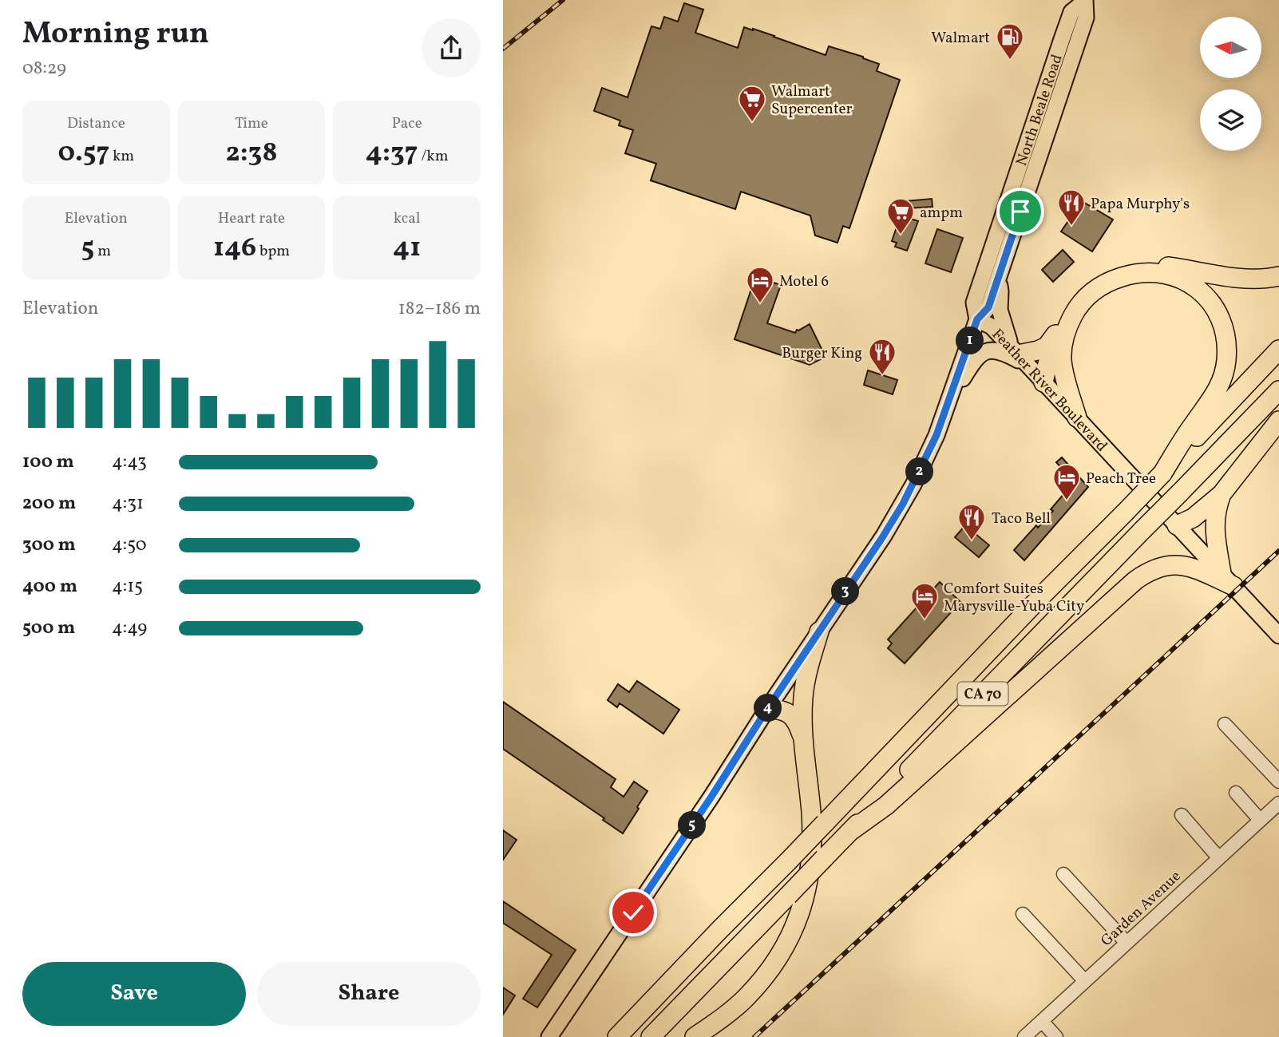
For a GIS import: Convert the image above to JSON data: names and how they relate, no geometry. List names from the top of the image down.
{
  "streets": {
    "highway": ["CA 70"],
    "main road": ["North Beale Road", "Feather River Boulevard"],
    "street": ["Garden Avenue"]
  },
  "crossings": [
    ["North Beale Road", "Feather River Boulevard"]
  ],
  "places": {
    "fuel station": ["Walmart"],
    "supermarket": ["Walmart Supercenter", "ampm"],
    "restaurant": ["Papa Murphy's", "Burger King", "Taco Bell"],
    "hotel": ["Motel 6", "Peach Tree", "Comfort Suites Marysville-Yuba City"]
  },
  "north": "left",
  "page": {
    "heading": ["Morning run", "08:29"],
    "stats": [
      ["Distance", "0.57 km"],
      ["Time", "2:38"],
      ["Pace", "4:37 /km"],
      ["Elevation", "5 m"],
      ["Heart rate", "146 bpm"],
      ["kcal", "41"]
    ],
    "chart": ["Elevation", "182–186 m"],
    "pins": [
      "1",
      "2",
      "3",
      "4",
      "5"
    ],
    "list": [
      {
        "name": "100 m",
        "note": "4:43"
      },
      {
        "name": "200 m",
        "note": "4:31"
      },
      {
        "name": "300 m",
        "note": "4:50"
      },
      {
        "name": "400 m",
        "note": "4:15"
      },
      {
        "name": "500 m",
        "note": "4:49"
      }
    ],
    "buttons": ["Save", "Share"]
  }
}
